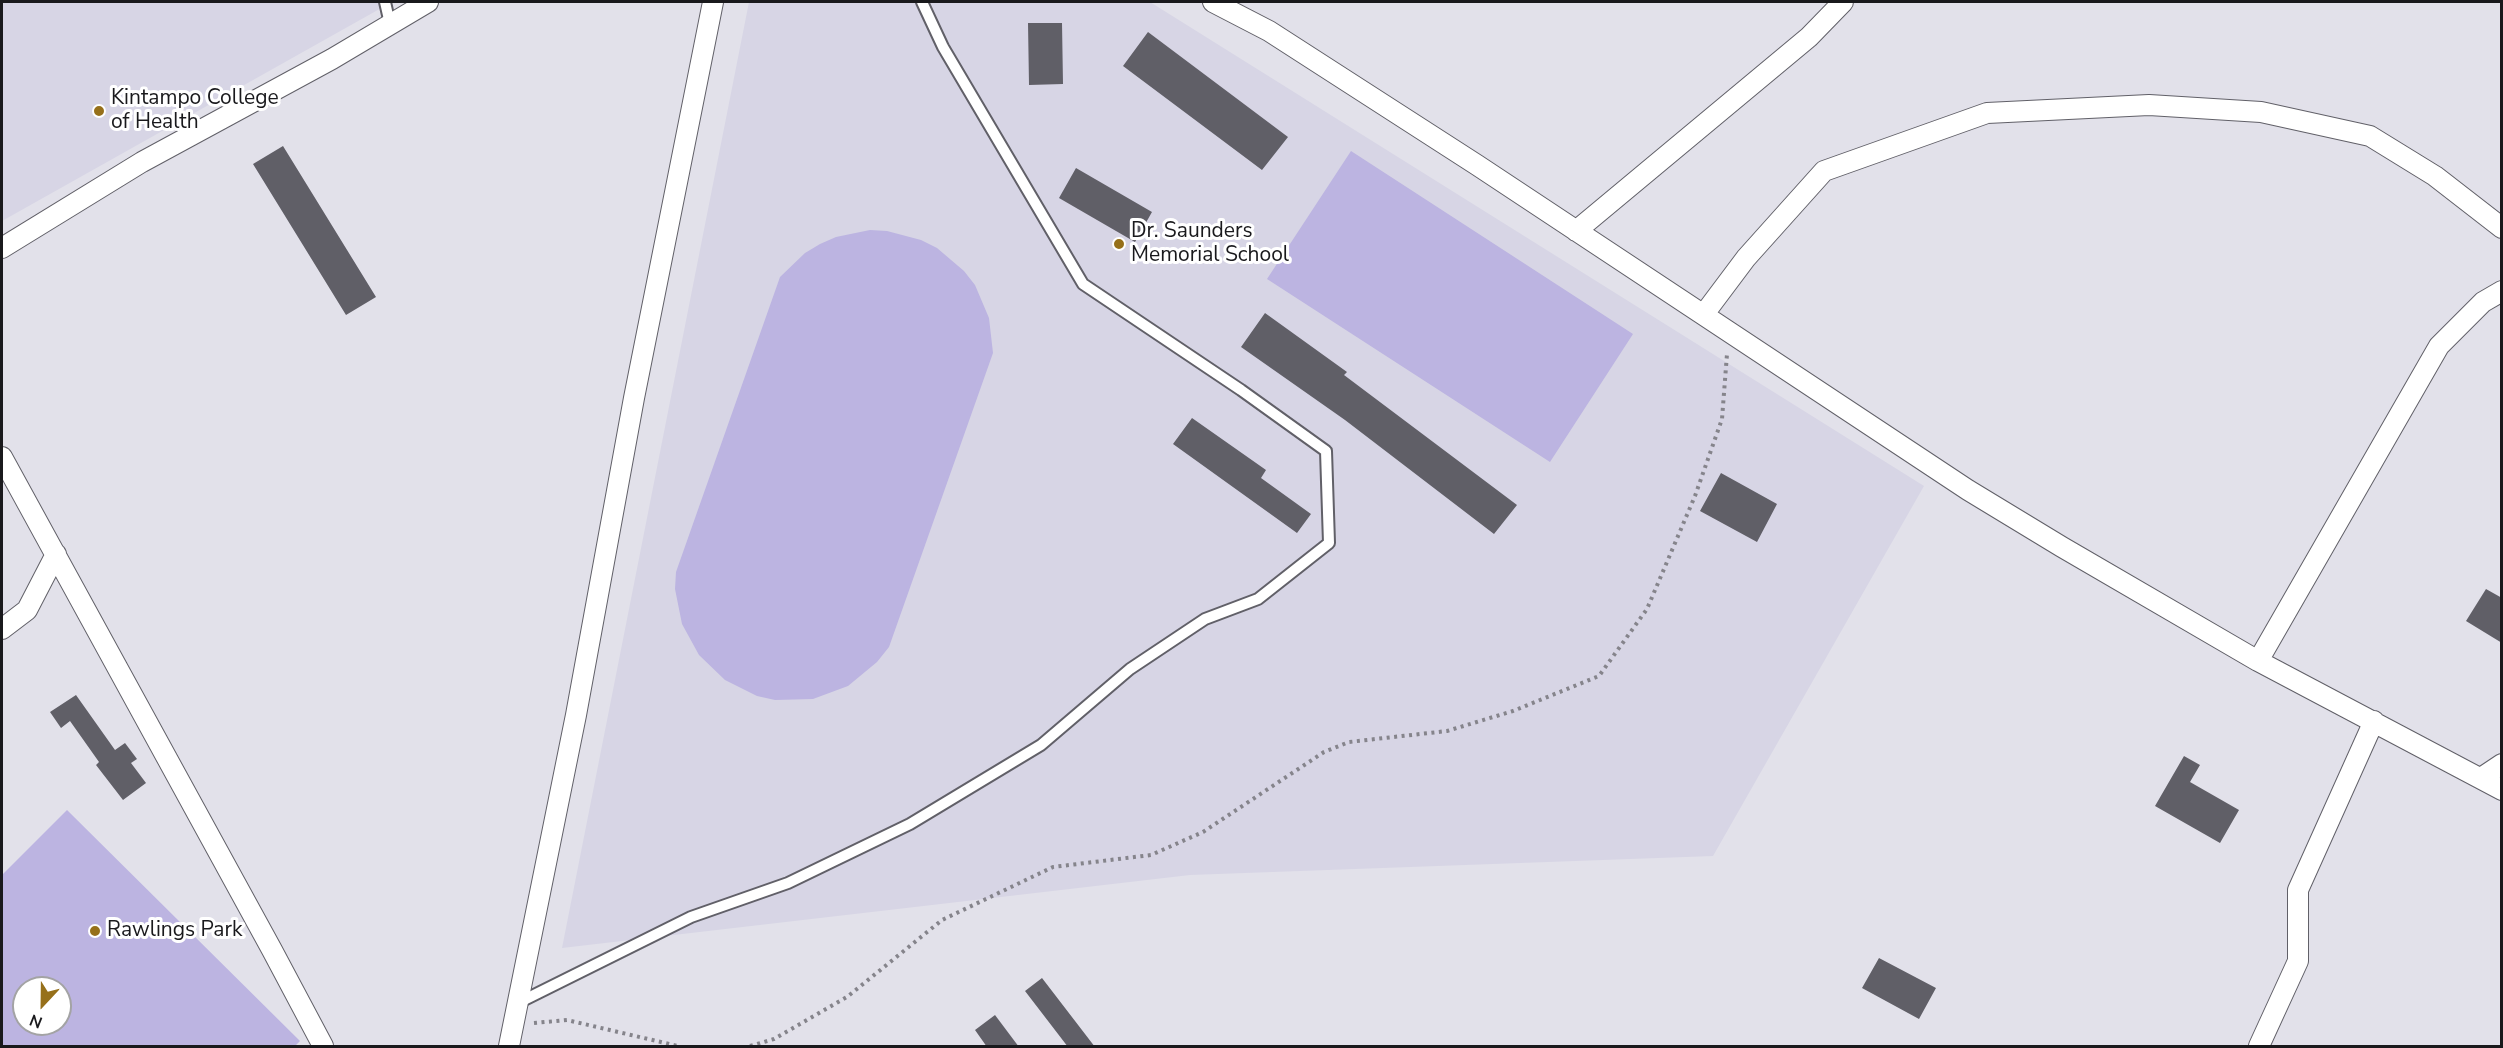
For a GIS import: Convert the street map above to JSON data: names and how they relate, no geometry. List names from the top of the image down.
{
  "places": ["Kintampo College of Health", "Dr. Saunders Memorial School", "Rawlings Park"],
  "north": "bottom"
}
